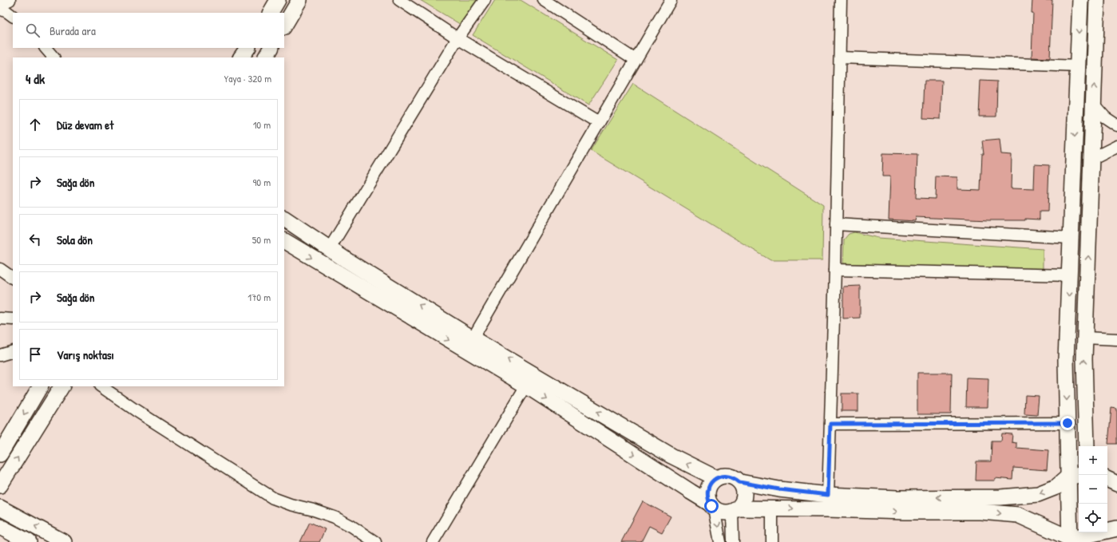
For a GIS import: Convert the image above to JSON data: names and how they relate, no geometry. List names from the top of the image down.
{
  "page": {
    "search": "Burada ara",
    "heading": ["4 dk", "Yaya · 320 m"],
    "list": [
      ["Düz devam et", "10 m"],
      ["Sağa dön", "90 m"],
      ["Sola dön", "50 m"],
      ["Sağa dön", "170 m"],
      "Varış noktası"
    ],
    "map_buttons": ["+", "−"]
  }
}
